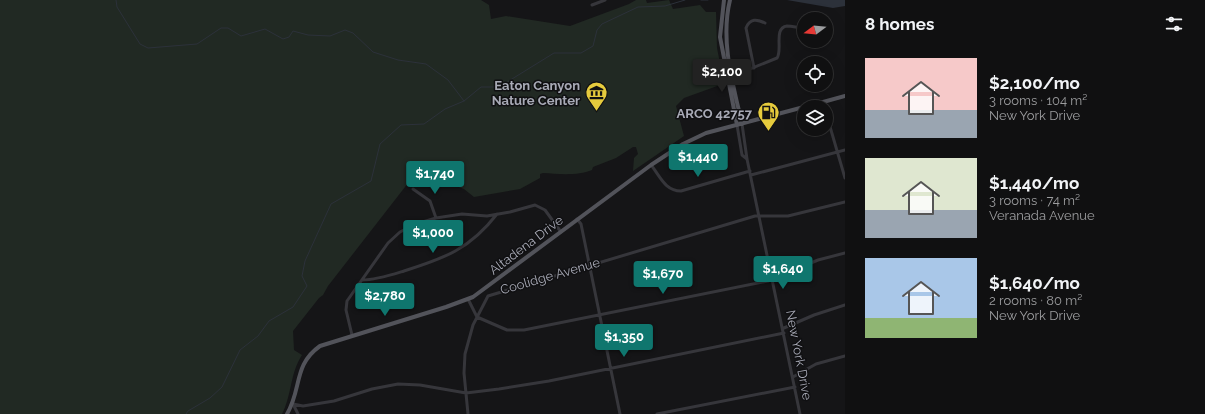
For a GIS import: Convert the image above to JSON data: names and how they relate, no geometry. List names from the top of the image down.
{
  "streets": {
    "main road": ["Altadena Drive", "New York Drive"],
    "street": ["Coolidge Avenue"]
  },
  "crossings": [
    ["Altadena Drive", "New York Drive"],
    ["Coolidge Avenue", "New York Drive"]
  ],
  "places": {
    "museum": ["Eaton Canyon Nature Center"],
    "fuel station": ["ARCO 42757"]
  },
  "north": "left",
  "page": {
    "heading": "8 homes",
    "list": [
      {
        "name": "$2,100/mo",
        "note": "3 rooms · 104 m² · New York Drive"
      },
      {
        "name": "$1,440/mo",
        "note": "3 rooms · 74 m² · Veranada Avenue"
      },
      {
        "name": "$1,640/mo",
        "note": "2 rooms · 80 m² · New York Drive"
      }
    ],
    "price": [
      "$2,100",
      "$1,440",
      "$1,740",
      "$1,000",
      "$1,640",
      "$1,670",
      "$2,780",
      "$1,350"
    ]
  }
}
